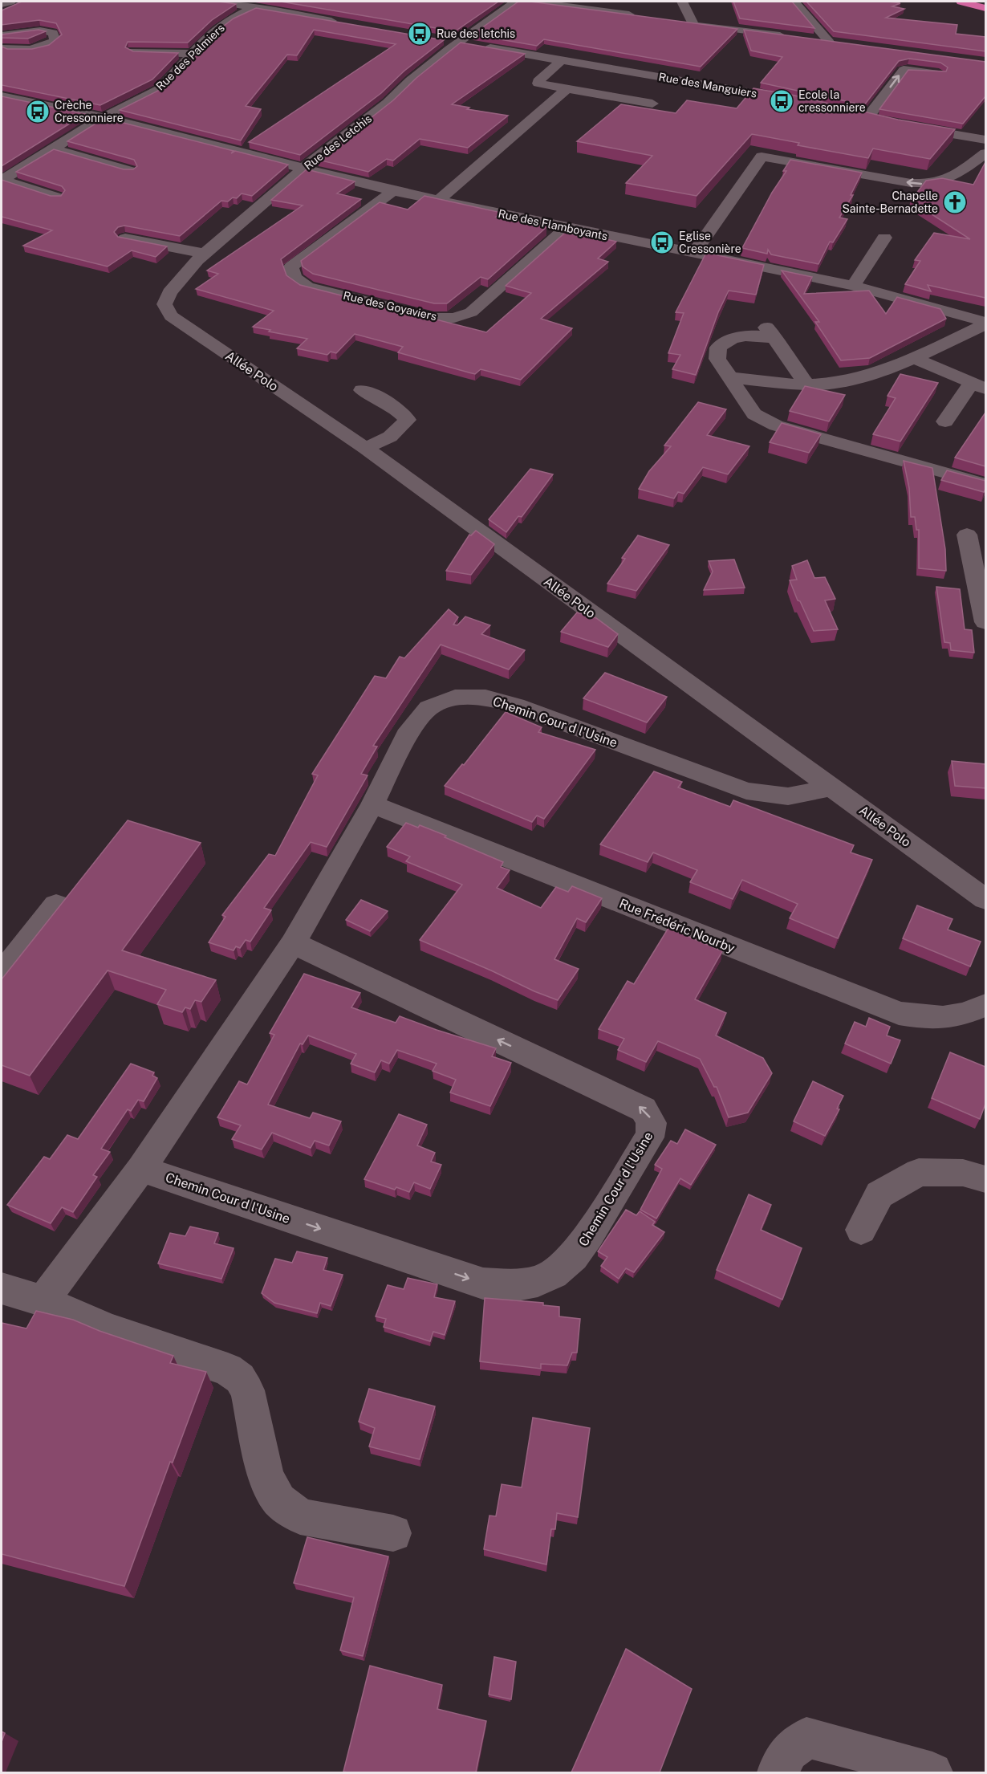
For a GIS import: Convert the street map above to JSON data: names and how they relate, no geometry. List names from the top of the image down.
{
  "streets": {
    "street": [
      "Rue des Palmiers",
      "Rue des Manguiers",
      "Rue des Letchis",
      "Rue des Flamboyants",
      "Rue des Goyaviers",
      "Allée Polo",
      "Chemin Cour d l'Usine",
      "Rue Frédéric Nourby"
    ]
  },
  "crossings": [
    ["Rue des Palmiers", "Rue des Flamboyants"],
    ["Rue des Manguiers", "Rue des Letchis"],
    ["Rue des Letchis", "Rue des Flamboyants"],
    ["Rue des Letchis", "Allée Polo"],
    ["Rue des Flamboyants", "Rue des Goyaviers"],
    ["Allée Polo", "Chemin Cour d l'Usine"],
    ["Chemin Cour d l'Usine", "Rue Frédéric Nourby"]
  ],
  "places": {
    "bus stop": [
      "Rue des letchis",
      "Ecole la cressonniere",
      "Crèche Cressonniere",
      "Eglise Cressonière"
    ],
    "church": ["Chapelle Sainte-Bernadette"]
  }
}
